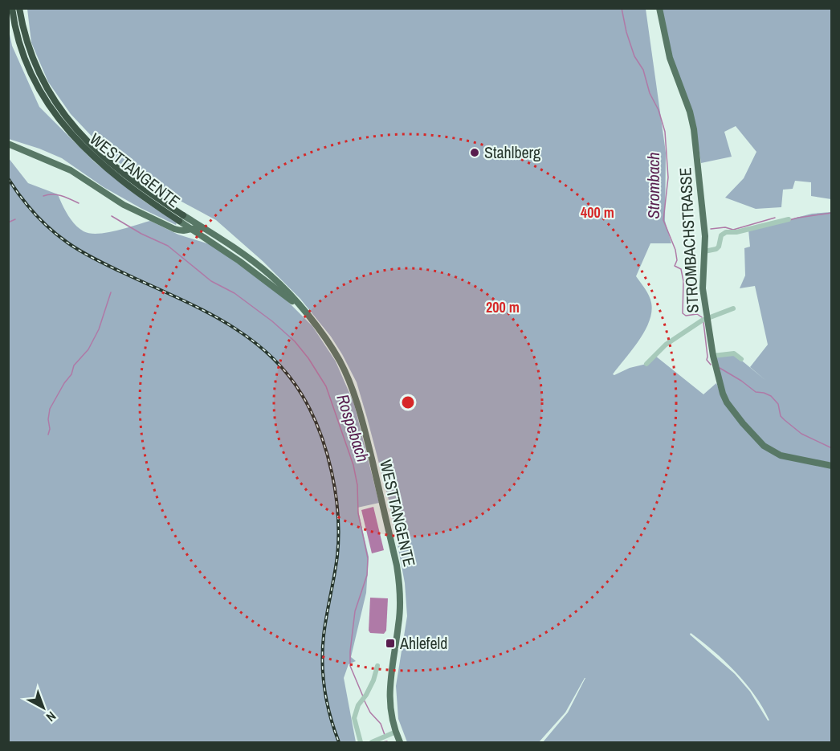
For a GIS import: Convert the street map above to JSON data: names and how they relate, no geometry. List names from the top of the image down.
{
  "streets": {
    "highway": ["WESTTANGENTE"],
    "main road": ["STROMBACHSTRASSE"]
  },
  "water": ["Strombach", "Rospebach"],
  "places": {
    "other": ["Stahlberg"],
    "transit": ["Ahlefeld"]
  },
  "north": "bottom right",
  "rings": ["400 m", "200 m"]
}
